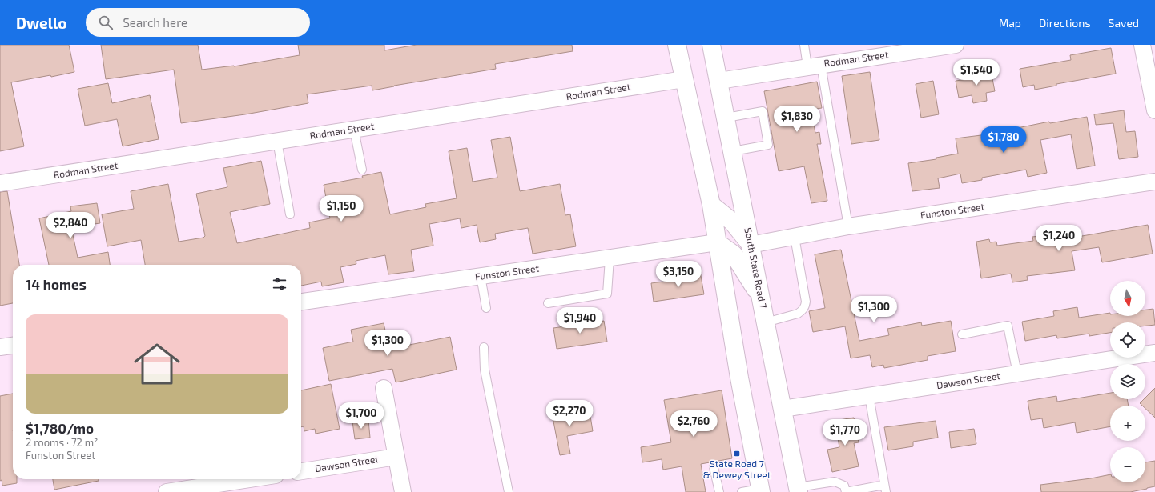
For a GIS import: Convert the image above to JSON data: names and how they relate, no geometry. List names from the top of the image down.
{
  "streets": {
    "main road": ["South State Road 7"],
    "street": ["Rodman Street", "Funston Street", "Dawson Street"]
  },
  "crossings": [
    ["Rodman Street", "South State Road 7"],
    ["Funston Street", "South State Road 7"],
    ["South State Road 7", "Dawson Street"]
  ],
  "places": {
    "transit": ["State Road 7 & Dewey Street"]
  },
  "north": "bottom",
  "page": {
    "header": "Dwello",
    "search": "Search here",
    "nav": ["Map", "Directions", "Saved"],
    "price": [
      "$1,540",
      "$1,830",
      "$1,780",
      "$1,150",
      "$2,840",
      "$1,240",
      "$3,150",
      "$1,300",
      "$1,940",
      "$1,300",
      "$2,270",
      "$1,700",
      "$2,760",
      "$1,770"
    ],
    "heading": "14 homes",
    "map_buttons": ["+", "−"],
    "list": [
      {
        "name": "$1,780/mo",
        "note": "2 rooms · 72 m² · Funston Street"
      }
    ]
  }
}
